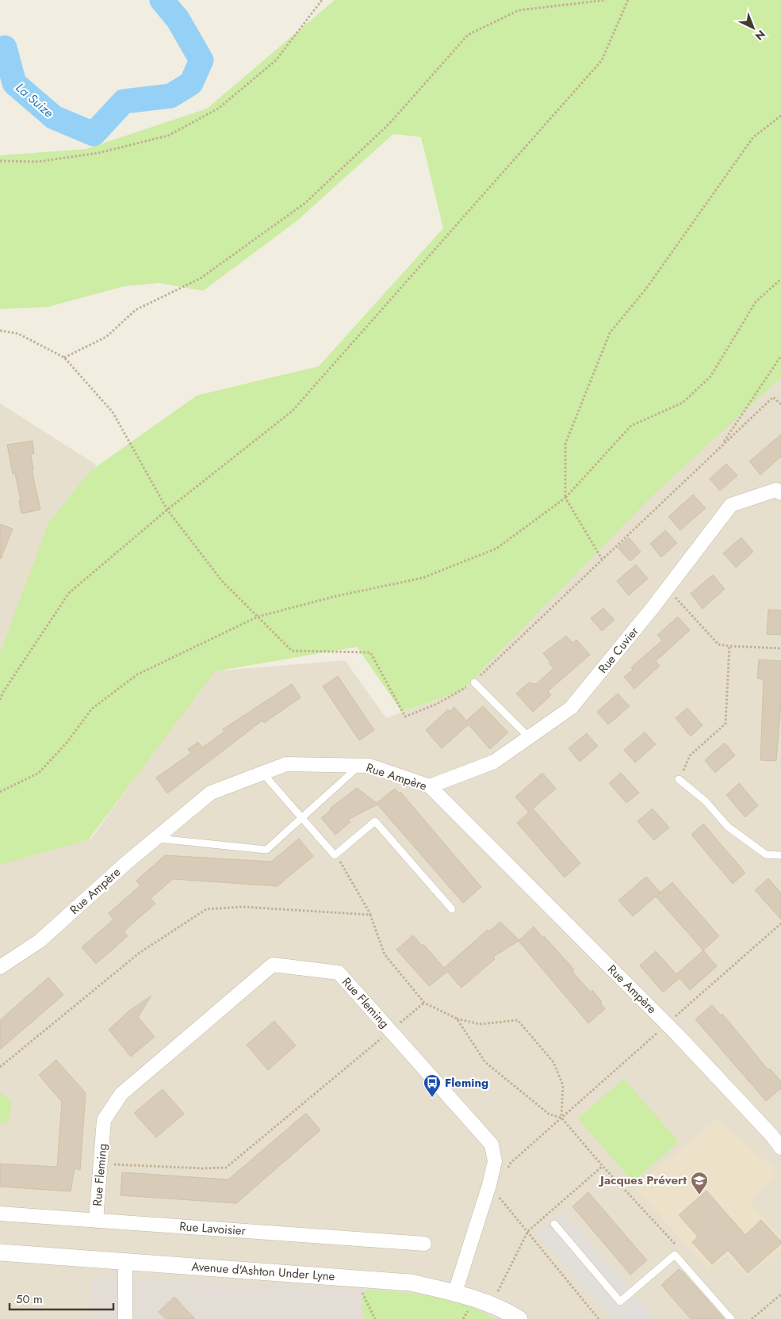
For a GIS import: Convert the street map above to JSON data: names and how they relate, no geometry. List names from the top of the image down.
{
  "streets": {
    "street": [
      "Rue Cuvier",
      "Rue Ampère",
      "Rue Fleming",
      "Rue Lavoisier",
      "Avenue d'Ashton Under Lyne"
    ]
  },
  "crossings": [
    ["Rue Cuvier", "Rue Ampère"],
    ["Rue Fleming", "Rue Lavoisier"],
    ["Rue Fleming", "Avenue d'Ashton Under Lyne"]
  ],
  "water": ["La Suize"],
  "places": {
    "bus stop": ["Fleming"],
    "school or university": ["Jacques Prévert"]
  },
  "scale_bar": "50 m",
  "north": "bottom right"
}
